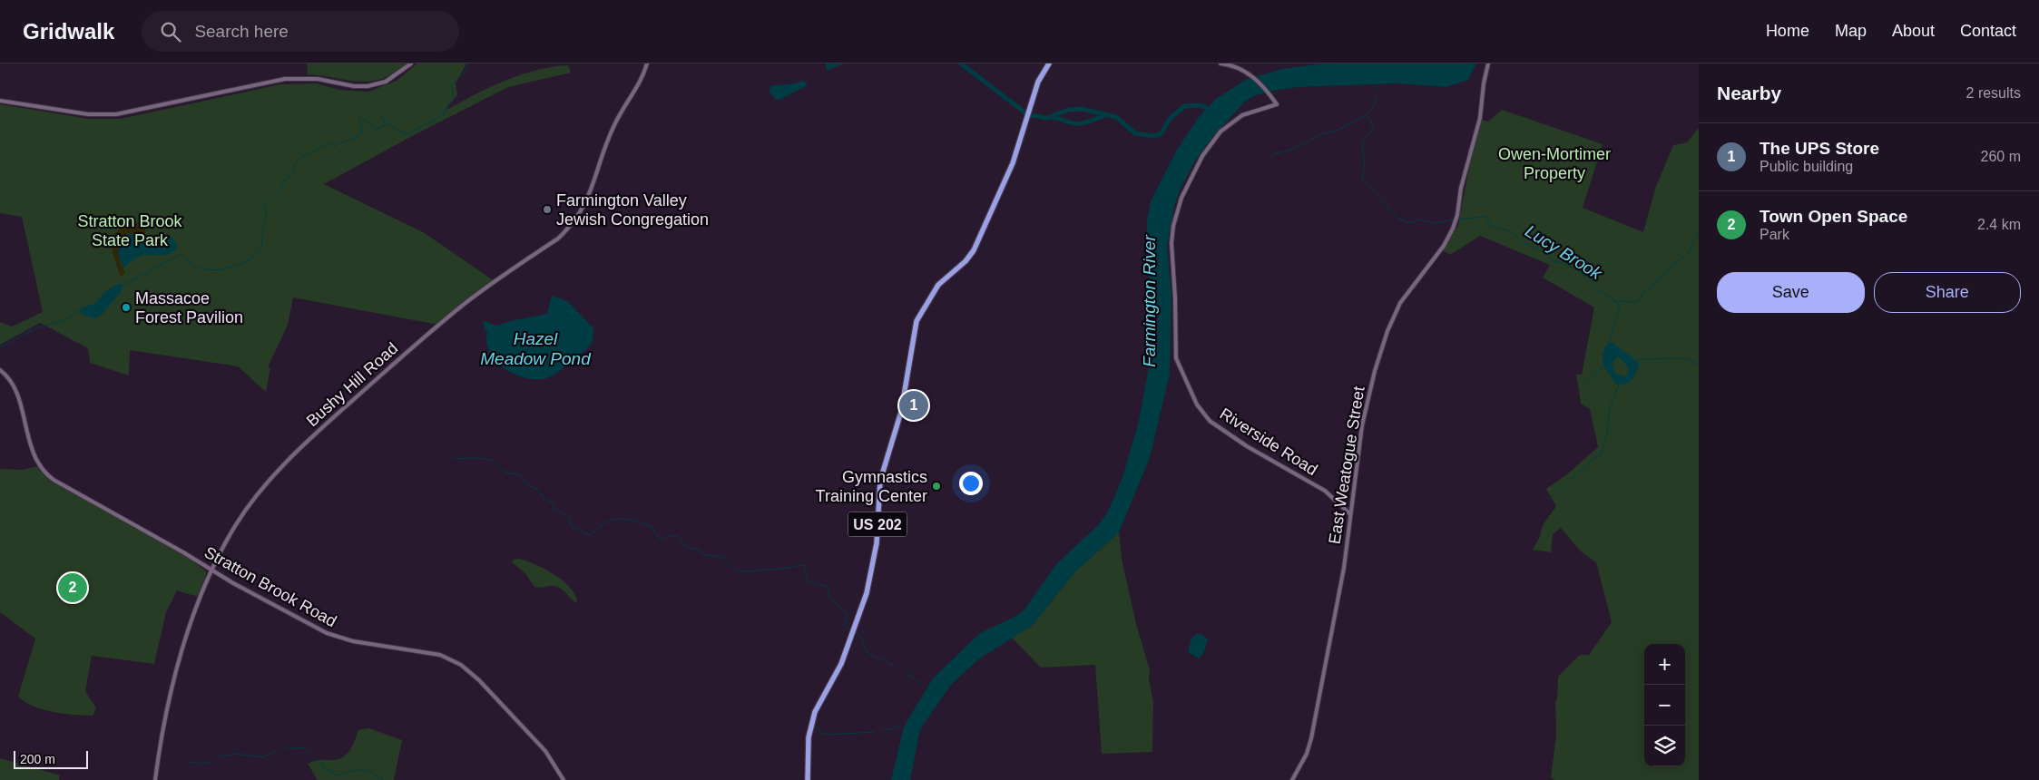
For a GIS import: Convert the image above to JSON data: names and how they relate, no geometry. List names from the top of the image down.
{
  "streets": {
    "highway": ["US 202"],
    "street": [
      "Bushy Hill Road",
      "Riverside Road",
      "East Weatogue Street",
      "Stratton Brook Road"
    ]
  },
  "crossings": [
    ["Bushy Hill Road", "Stratton Brook Road"],
    ["Riverside Road", "East Weatogue Street"]
  ],
  "water": ["Lucy Brook", "Farmington River", "Hazel Meadow Pond"],
  "parks": ["Owen-Mortimer Property", "Stratton Brook State Park"],
  "places": ["Farmington Valley Jewish Congregation", "Massacoe Forest Pavilion", "Gymnastics Training Center"],
  "scale_bar": "200 m",
  "page": {
    "header": "Gridwalk",
    "search": "Search here",
    "nav": [
      "Home",
      "Map",
      "About",
      "Contact"
    ],
    "heading": ["Nearby", "2 results"],
    "list": [
      {
        "mark": "1",
        "name": "The UPS Store",
        "note": "Public building",
        "value": "260 m"
      },
      {
        "mark": "2",
        "name": "Town Open Space",
        "note": "Park",
        "value": "2.4 km"
      }
    ],
    "buttons": ["Save", "Share"],
    "pins": ["1", "2"],
    "map_buttons": ["+", "−"],
    "scale": "200 m"
  }
}
